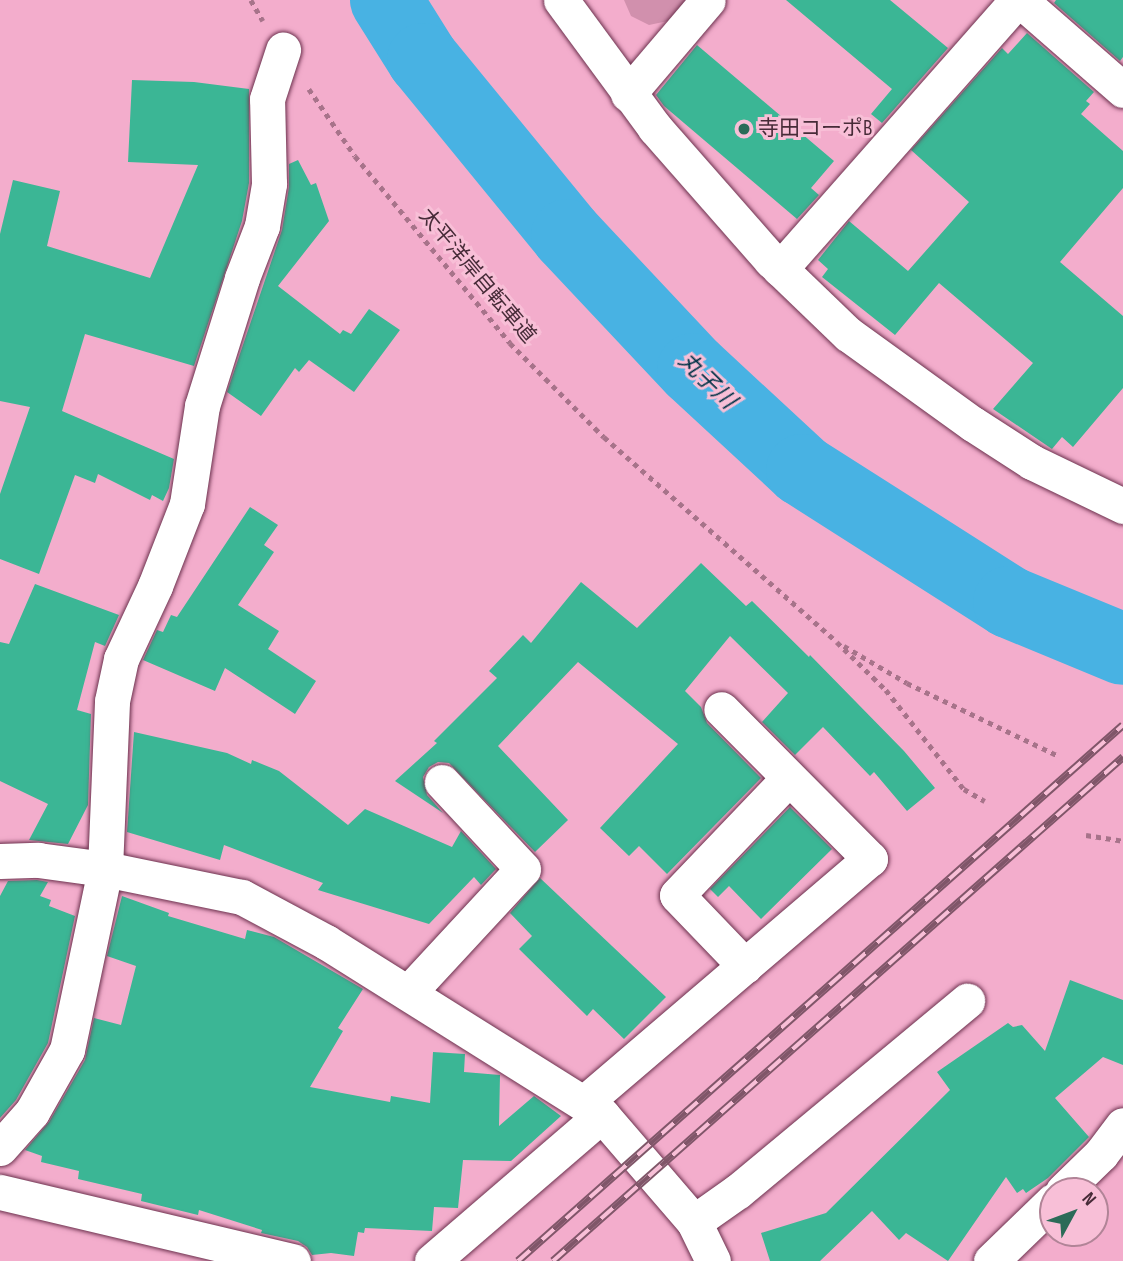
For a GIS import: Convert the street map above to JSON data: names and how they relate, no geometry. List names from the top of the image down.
{
  "streets": {
    "path": ["太平洋岸自転車道"]
  },
  "water": ["丸子川"],
  "places": ["寺田コーポB"],
  "north": "top right"
}
